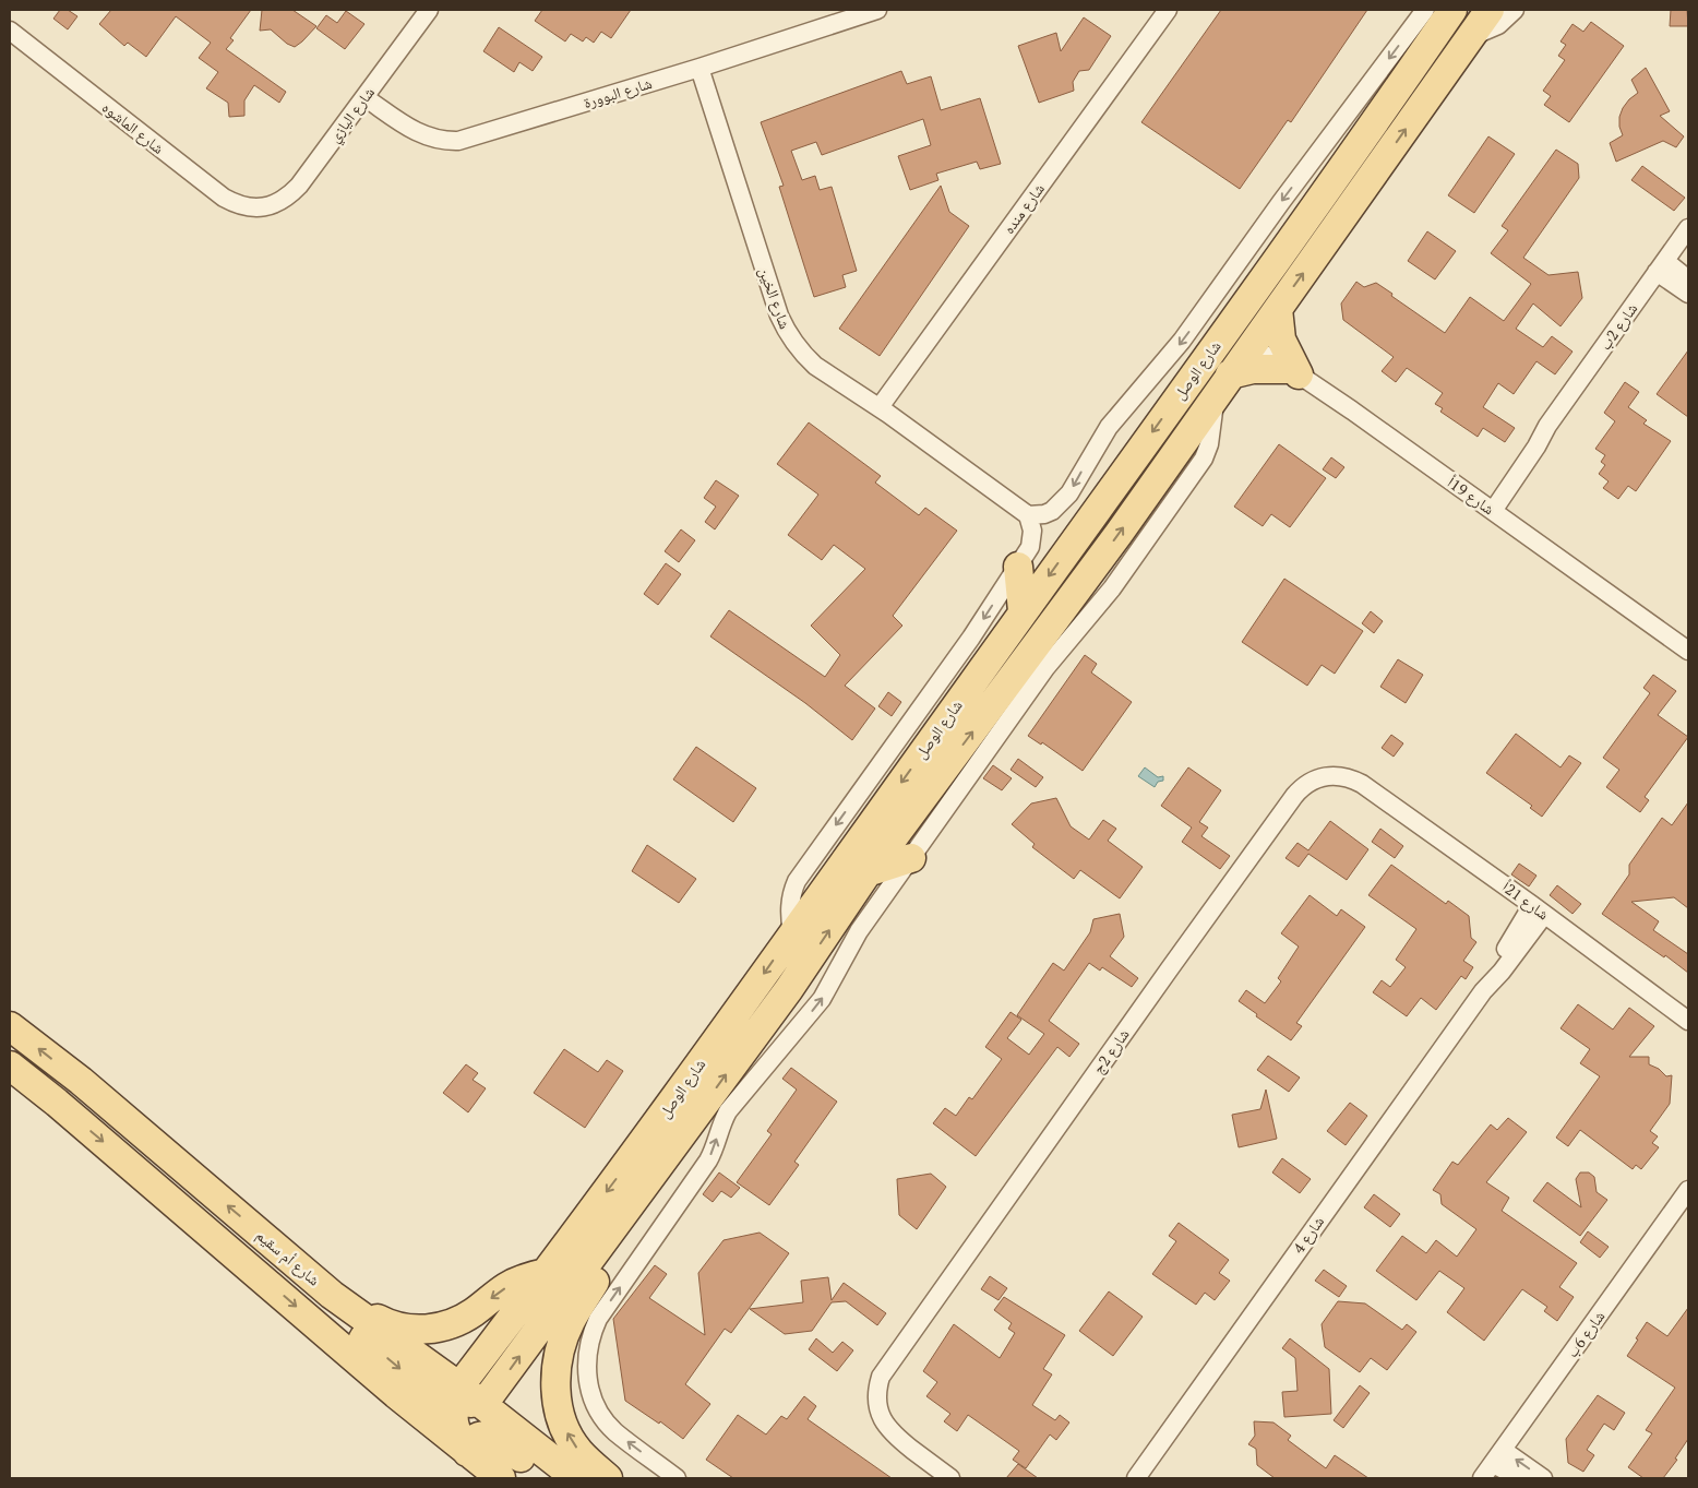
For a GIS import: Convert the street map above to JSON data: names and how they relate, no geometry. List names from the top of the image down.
{
  "streets": {
    "main road": ["شارع الوصل", "شارع أم سقيم"],
    "street": [
      "شارع البوورة",
      "شارع اليازي",
      "شارع الماشوه",
      "شارع منده",
      "شارع الخين",
      "شارع 2ب",
      "شارع 19أ",
      "شارع 21أ",
      "شارع 2ج",
      "شارع 4",
      "شارع 6ب"
    ]
  },
  "crossings": [
    ["شارع البوورة", "شارع اليازي"],
    ["شارع البوورة", "شارع الخين"],
    ["شارع اليازي", "شارع الماشوه"],
    ["شارع منده", "شارع الخين"],
    ["شارع 2ب", "شارع 19أ"],
    ["شارع الوصل", "شارع 19أ"],
    ["شارع الوصل", "شارع أم سقيم"],
    ["شارع 21أ", "شارع 2ج"],
    ["شارع 21أ", "شارع 4"]
  ]
}
